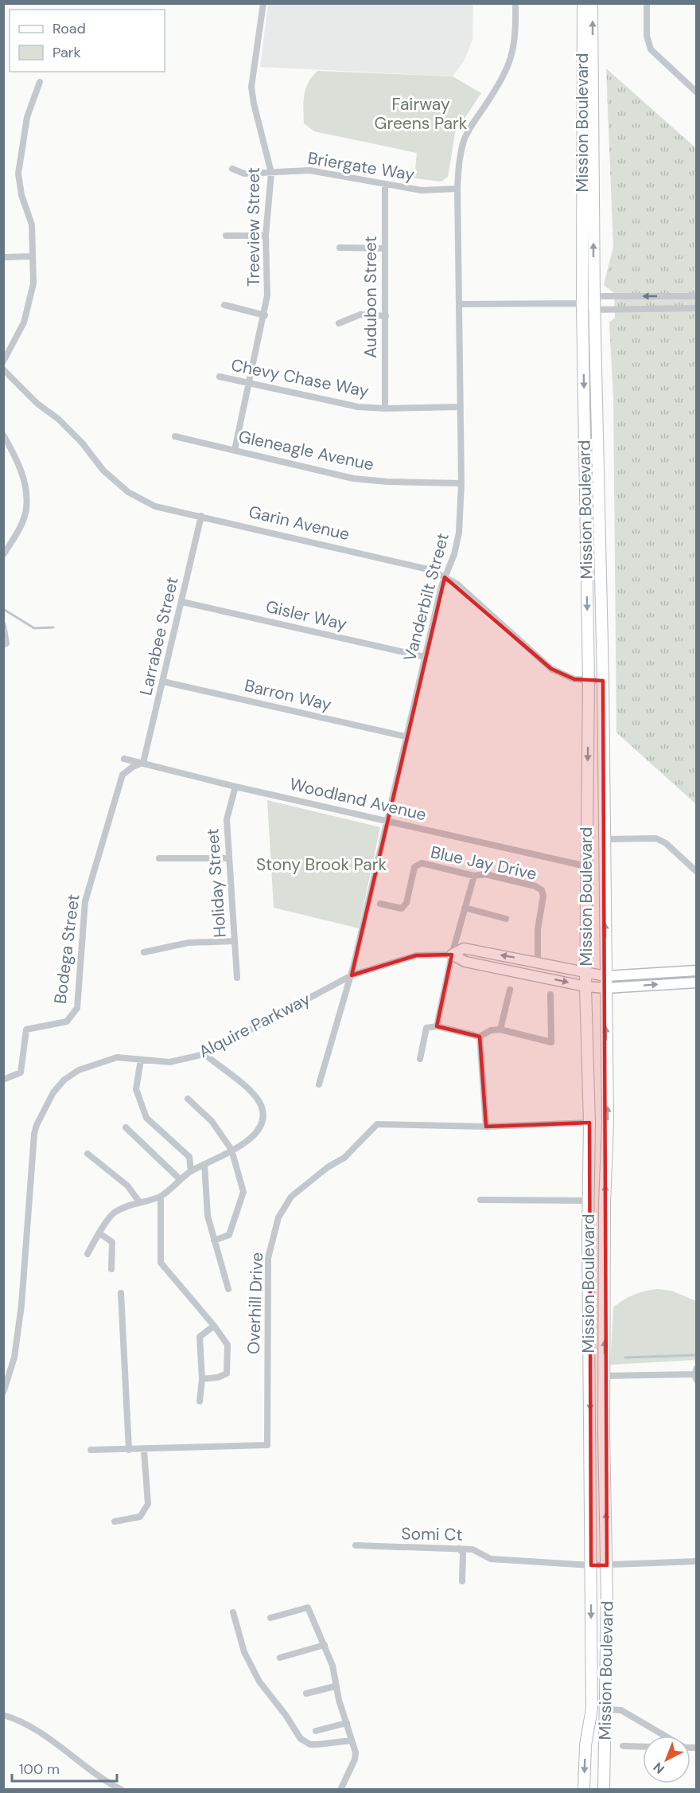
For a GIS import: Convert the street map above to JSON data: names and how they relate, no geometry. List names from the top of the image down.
{
  "streets": {
    "main road": ["Mission Boulevard", "Alquire Parkway"],
    "street": [
      "Briergate Way",
      "Treeview Street",
      "Audubon Street",
      "Chevy Chase Way",
      "Gleneagle Avenue",
      "Garin Avenue",
      "Vanderbilt Street",
      "Gisler Way",
      "Larrabee Street",
      "Barron Way",
      "Woodland Avenue",
      "Blue Jay Drive",
      "Holiday Street",
      "Bodega Street",
      "Overhill Drive",
      "Somi Ct"
    ]
  },
  "crossings": [
    ["Mission Boulevard", "Garin Avenue"],
    ["Mission Boulevard", "Woodland Avenue"],
    ["Mission Boulevard", "Alquire Parkway"],
    ["Mission Boulevard", "Overhill Drive"],
    ["Mission Boulevard", "Somi Ct"],
    ["Briergate Way", "Treeview Street"],
    ["Briergate Way", "Audubon Street"],
    ["Briergate Way", "Vanderbilt Street"],
    ["Treeview Street", "Chevy Chase Way"],
    ["Treeview Street", "Gleneagle Avenue"],
    ["Audubon Street", "Chevy Chase Way"],
    ["Chevy Chase Way", "Vanderbilt Street"],
    ["Gleneagle Avenue", "Vanderbilt Street"],
    ["Garin Avenue", "Vanderbilt Street"],
    ["Garin Avenue", "Larrabee Street"],
    ["Vanderbilt Street", "Gisler Way"],
    ["Vanderbilt Street", "Barron Way"],
    ["Vanderbilt Street", "Woodland Avenue"],
    ["Vanderbilt Street", "Alquire Parkway"],
    ["Gisler Way", "Larrabee Street"],
    ["Larrabee Street", "Barron Way"],
    ["Larrabee Street", "Woodland Avenue"],
    ["Larrabee Street", "Bodega Street"],
    ["Woodland Avenue", "Holiday Street"],
    ["Woodland Avenue", "Bodega Street"],
    ["Blue Jay Drive", "Alquire Parkway"]
  ],
  "parks": ["Fairway Greens Park", "Stony Brook Park"],
  "legend": ["Road", "Park"],
  "scale_bar": "100 m",
  "north": "bottom left"
}
